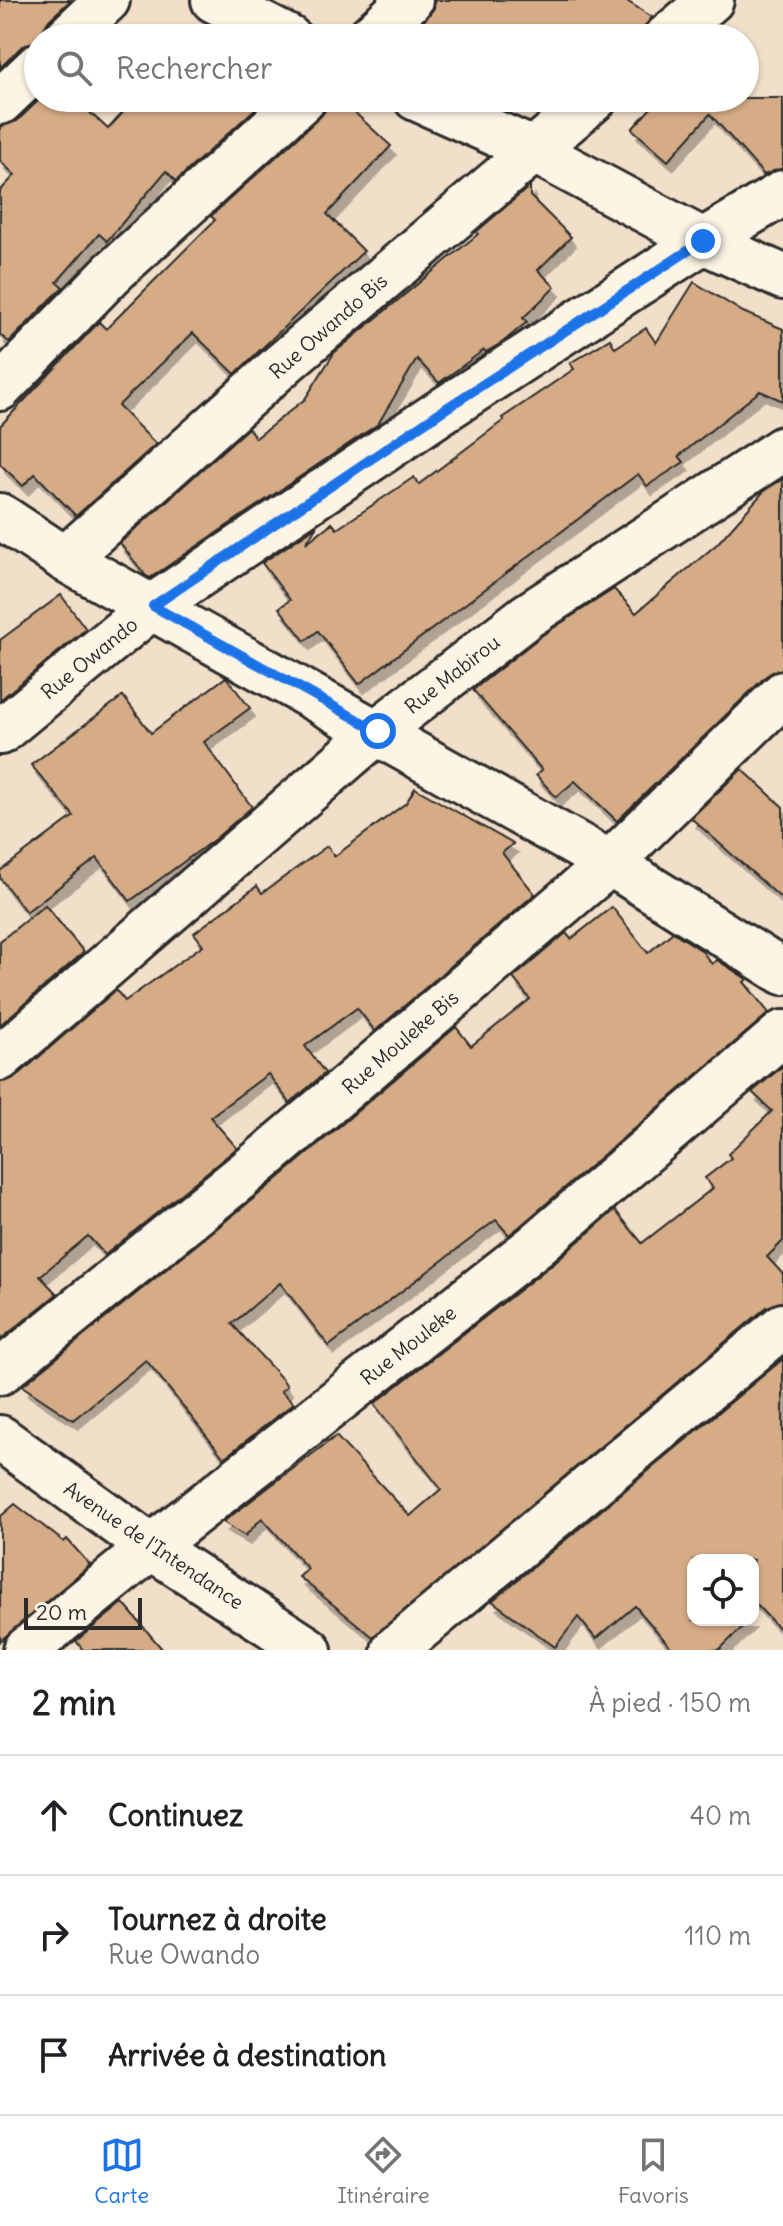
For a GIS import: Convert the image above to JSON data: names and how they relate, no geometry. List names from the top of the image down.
{
  "streets": {
    "street": [
      "Rue Owando Bis",
      "Rue Owando",
      "Rue Mabirou",
      "Rue Mouleke Bis",
      "Rue Mouleke",
      "Avenue de l'Intendance"
    ]
  },
  "crossings": [
    ["Rue Mouleke", "Avenue de l'Intendance"]
  ],
  "scale_bar": "20 m",
  "page": {
    "search": "Rechercher",
    "scale": "20 m",
    "heading": ["2 min", "À pied · 150 m"],
    "list": [
      ["Continuez", "40 m"],
      ["Tournez à droite", "Rue Owando", "110 m"],
      "Arrivée à destination"
    ],
    "nav": ["Carte", "Itinéraire", "Favoris"]
  }
}
